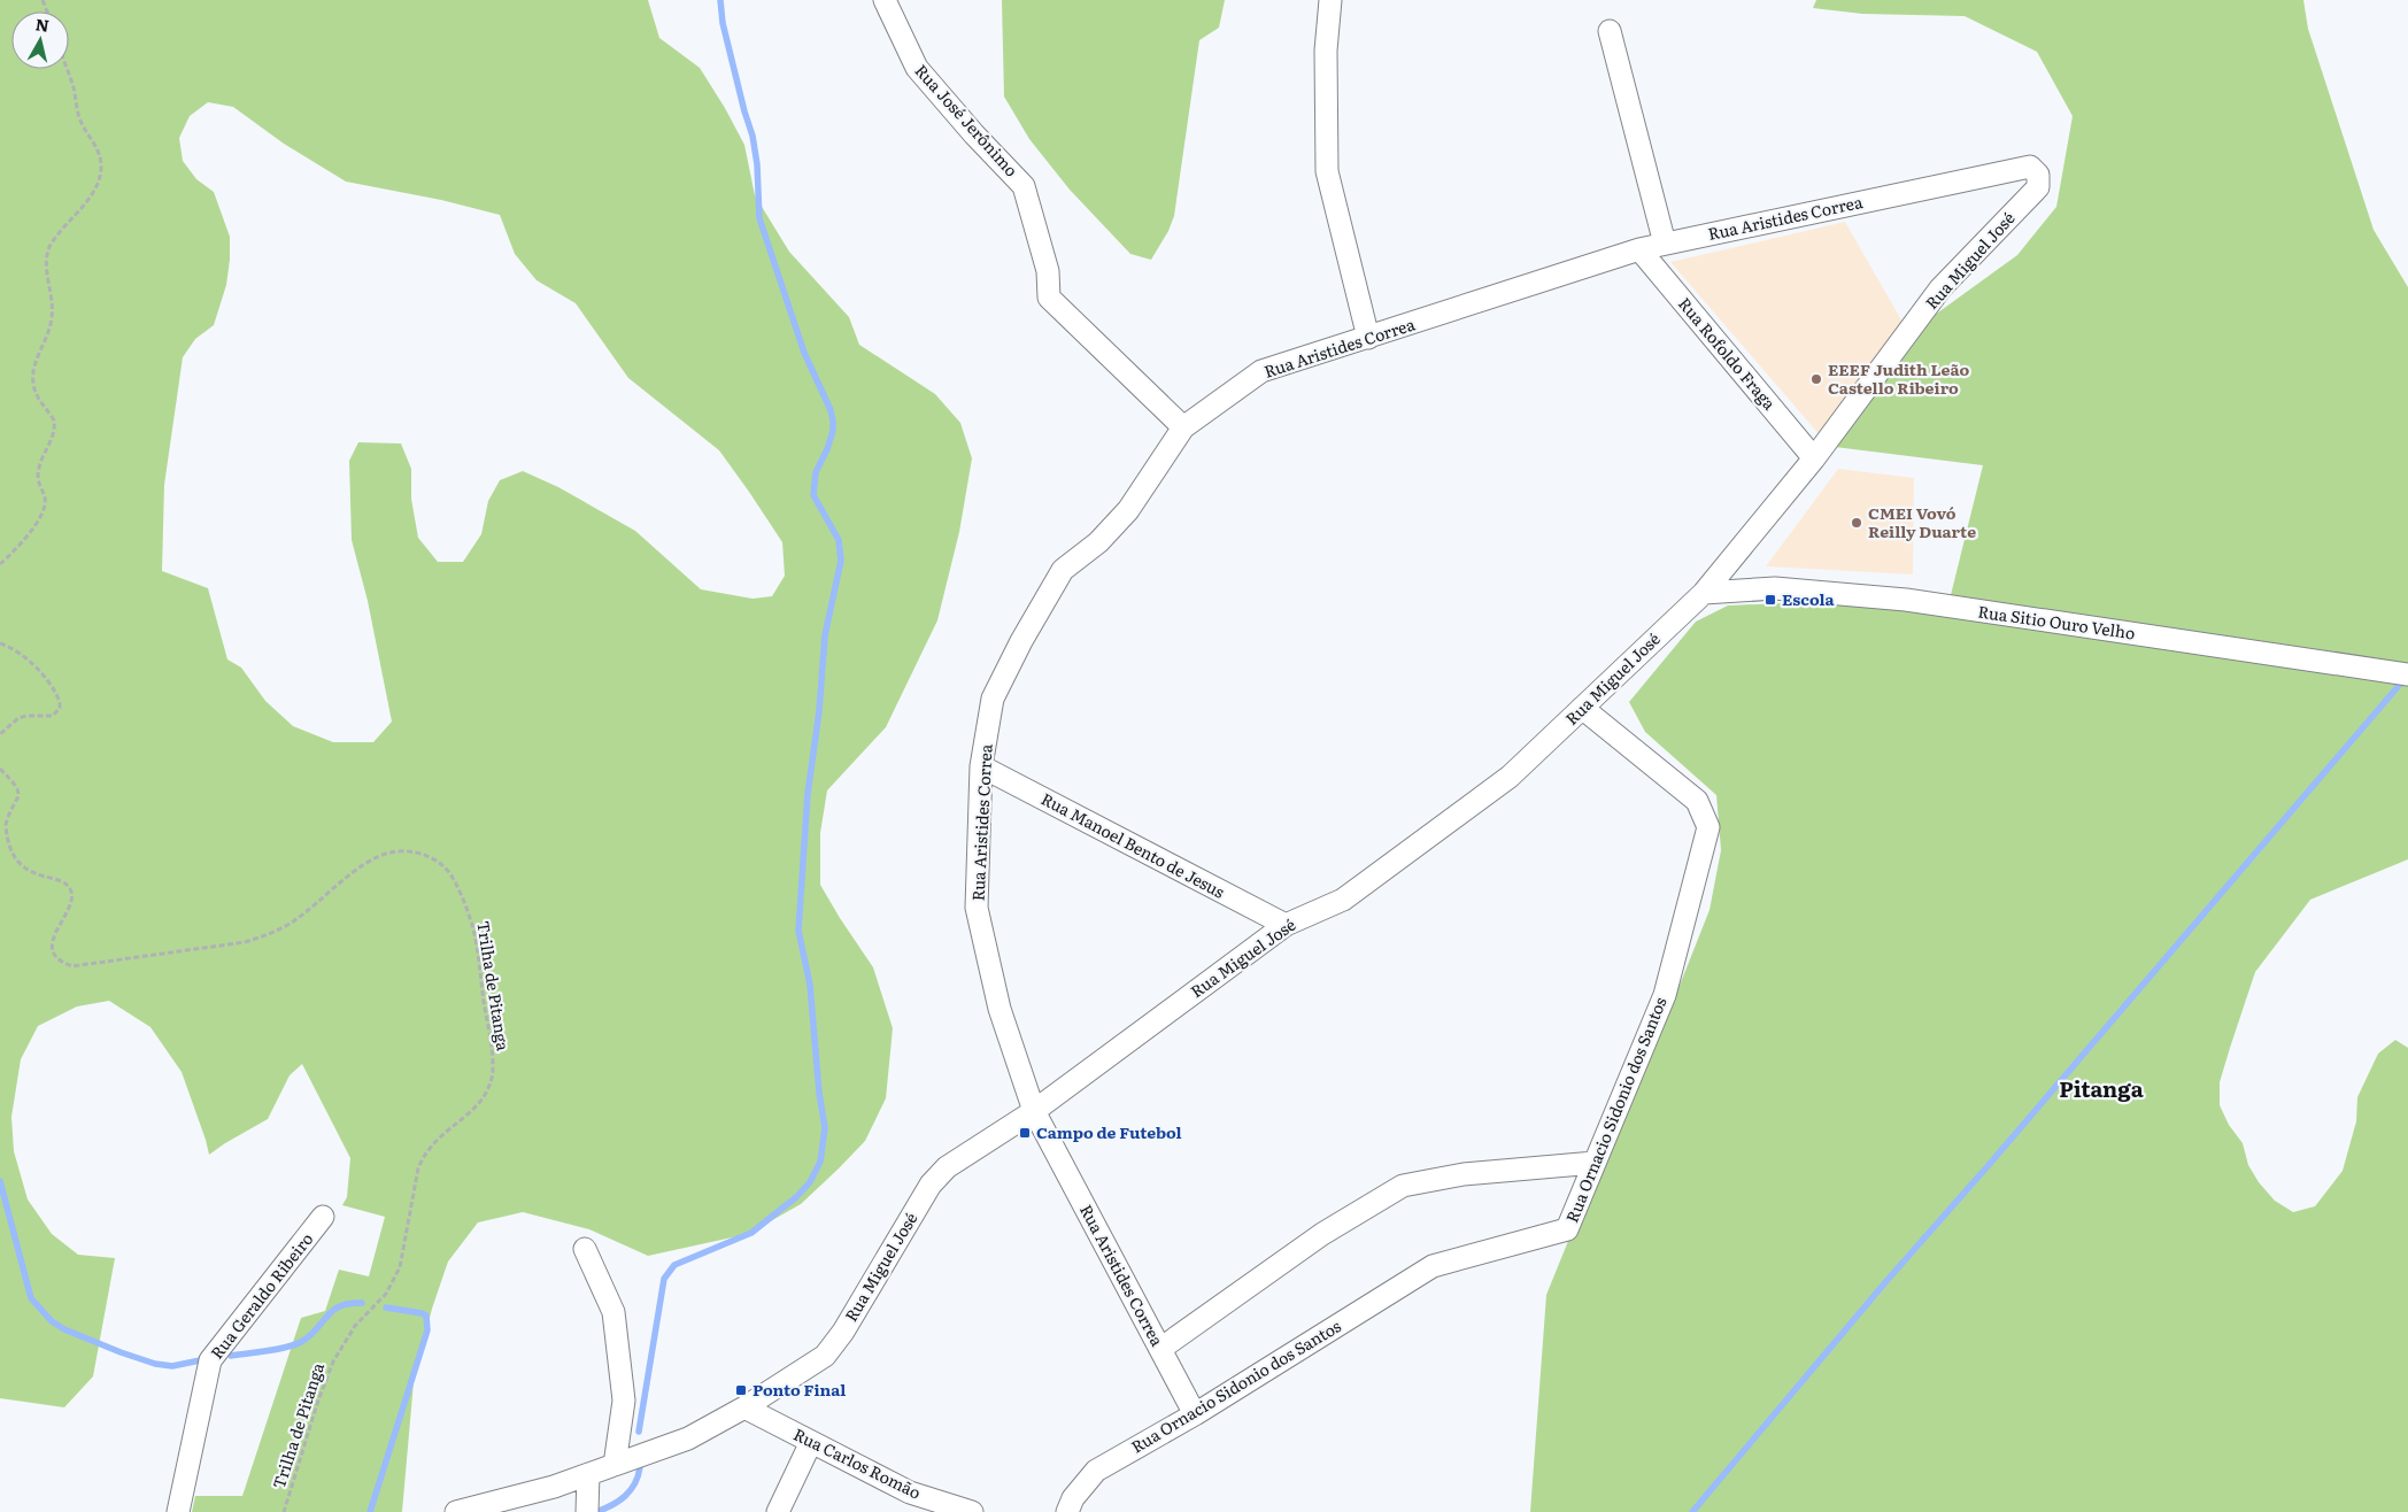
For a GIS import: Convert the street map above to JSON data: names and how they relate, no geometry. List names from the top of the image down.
{
  "streets": {
    "street": [
      "Rua José Jerônimo",
      "Rua Aristides Correa",
      "Rua Miguel José",
      "Rua Rofoldo Fraga",
      "Rua Sitio Ouro Velho",
      "Rua Manoel Bento de Jesus",
      "Rua Ornacio Sidonio dos Santos",
      "Rua Geraldo Ribeiro",
      "Rua Carlos Romão"
    ],
    "path": ["Trilha de Pitanga"]
  },
  "crossings": [
    ["Rua José Jerônimo", "Rua Aristides Correa"],
    ["Rua Aristides Correa", "Rua Miguel José"],
    ["Rua Aristides Correa", "Rua Rofoldo Fraga"],
    ["Rua Aristides Correa", "Rua Manoel Bento de Jesus"],
    ["Rua Aristides Correa", "Rua Ornacio Sidonio dos Santos"],
    ["Rua Miguel José", "Rua Rofoldo Fraga"],
    ["Rua Miguel José", "Rua Sitio Ouro Velho"],
    ["Rua Miguel José", "Rua Manoel Bento de Jesus"],
    ["Rua Miguel José", "Rua Ornacio Sidonio dos Santos"],
    ["Rua Miguel José", "Rua Carlos Romão"]
  ],
  "districts": ["Pitanga"],
  "places": {
    "other": ["EEEF Judith Leão Castello Ribeiro", "CMEI Vovó Reilly Duarte"],
    "transit": ["Escola", "Campo de Futebol", "Ponto Final"]
  },
  "north": "top"
}
